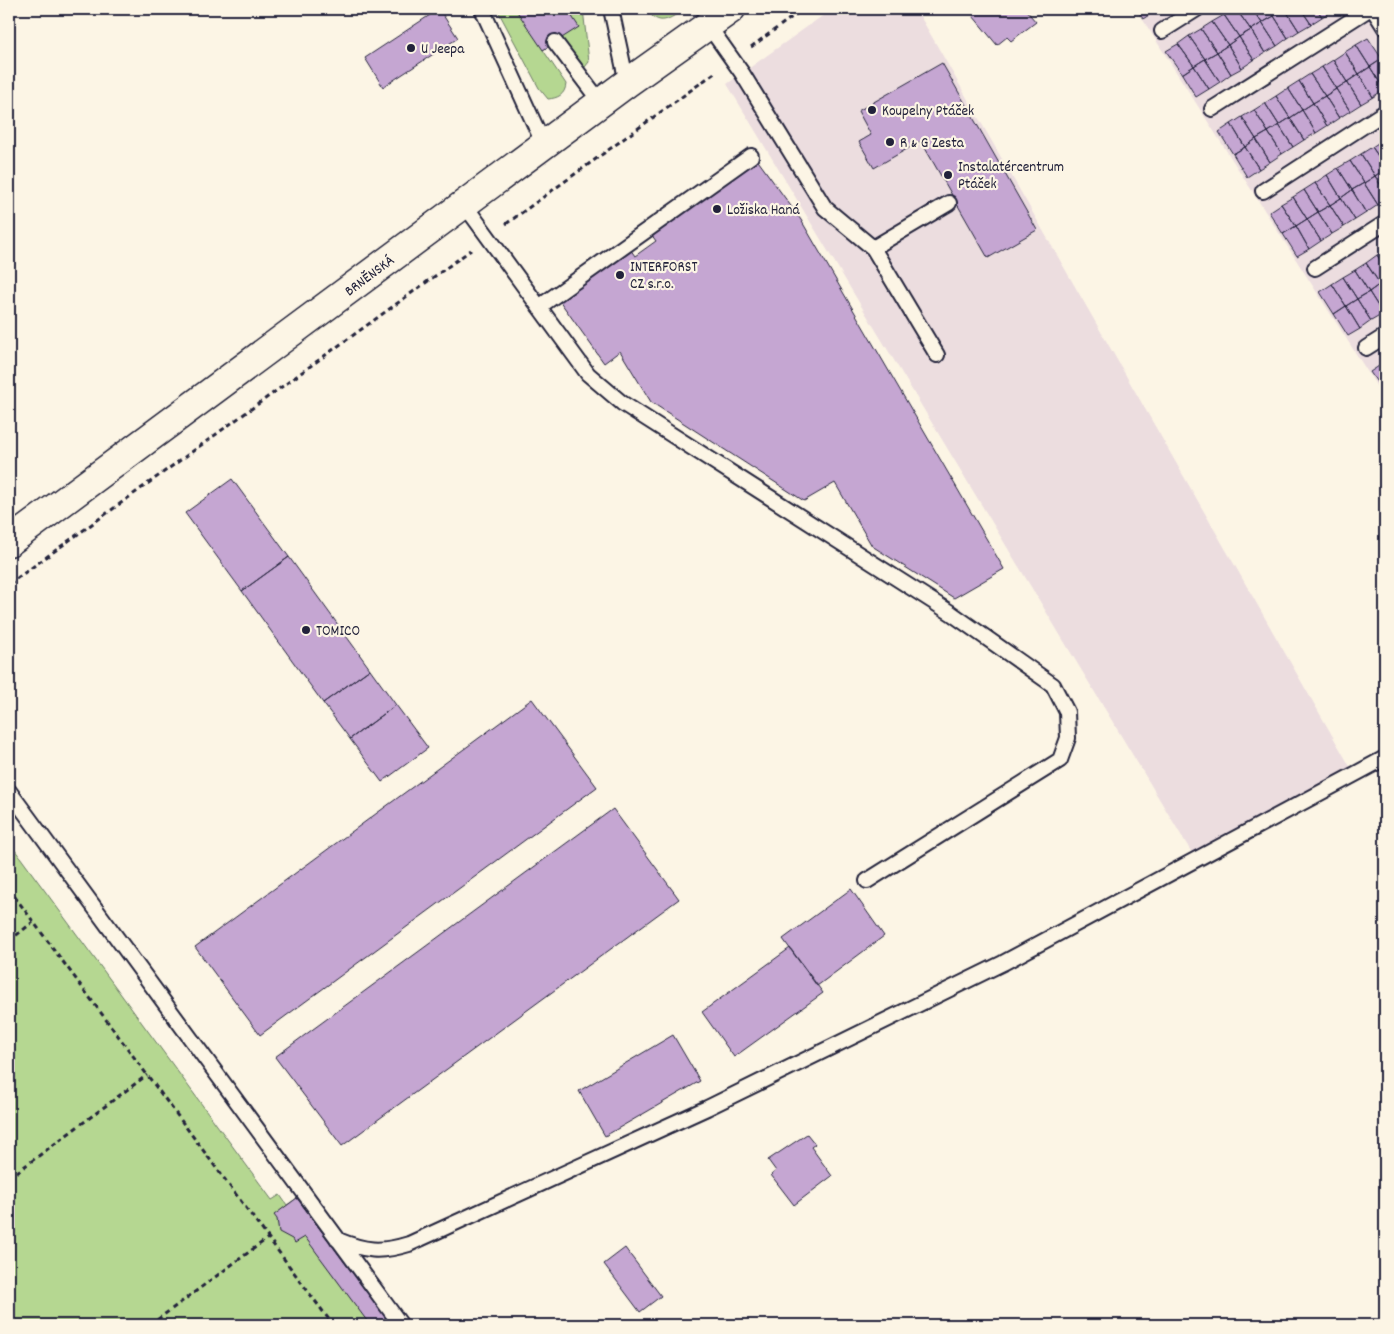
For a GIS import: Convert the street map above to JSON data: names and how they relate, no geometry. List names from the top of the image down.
{
  "streets": {
    "main road": ["BRNĚNSKÁ"]
  },
  "places": [
    "U Jeepa",
    "Koupelny Ptáček",
    "R & G Zesta",
    "Instalatércentrum Ptáček",
    "Ložiska Haná",
    "INTERFORST CZ s.r.o.",
    "TOMICO"
  ]
}
